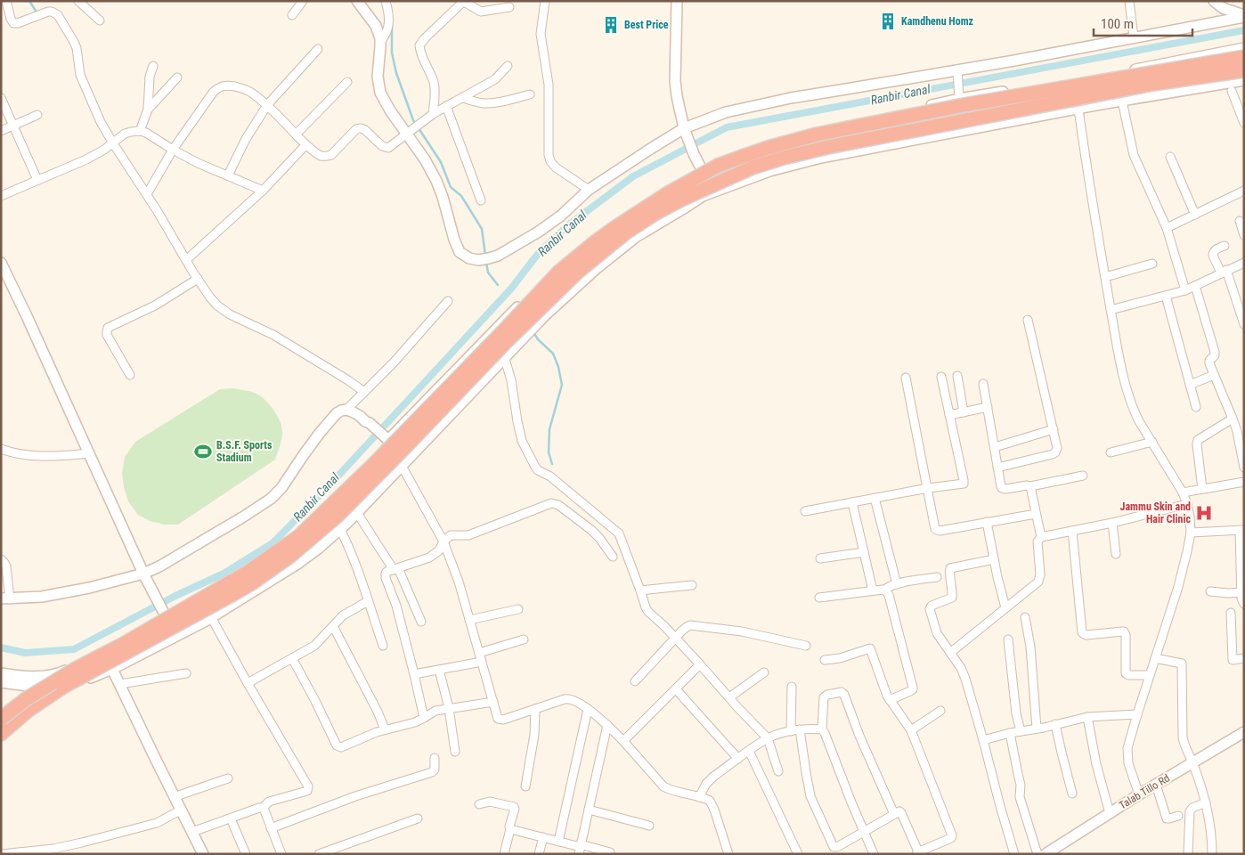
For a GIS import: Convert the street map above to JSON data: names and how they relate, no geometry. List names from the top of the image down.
{
  "streets": {
    "street": ["Talab Tillo Rd"]
  },
  "water": ["Ranbir Canal"],
  "places": {
    "building": ["Kamdhenu Homz", "Best Price"],
    "sports": ["B.S.F. Sports Stadium"],
    "hospital": ["Jammu Skin and Hair Clinic"]
  },
  "scale_bar": "100 m"
}
